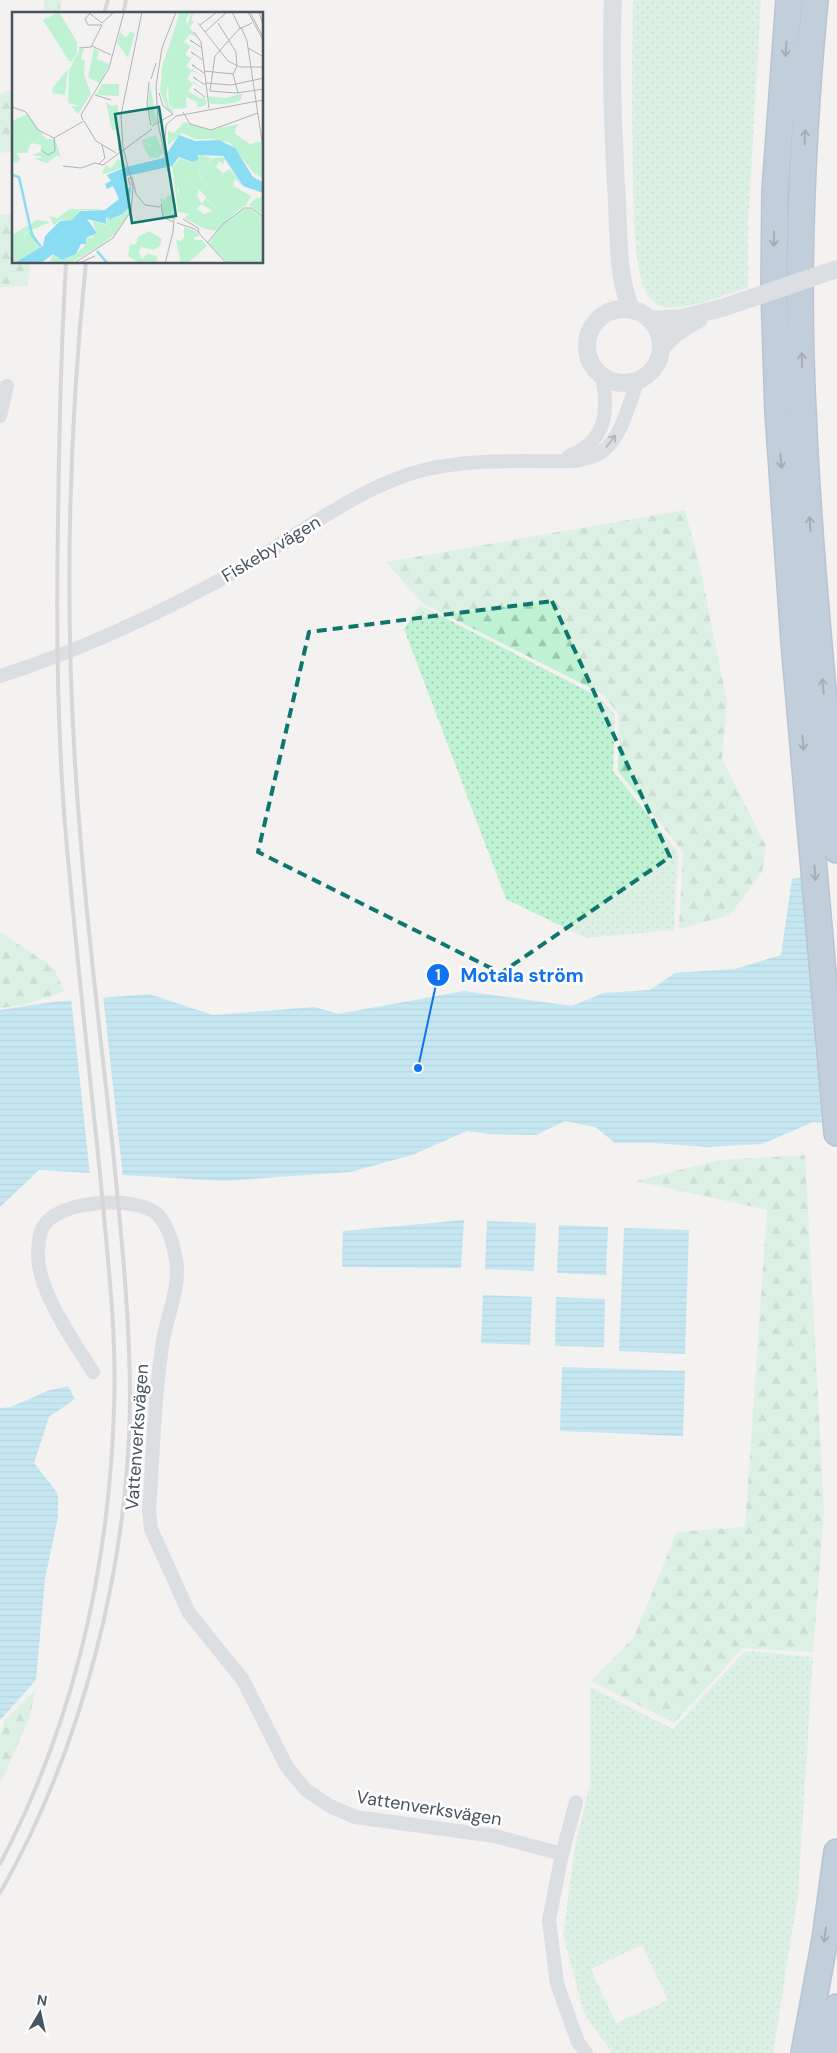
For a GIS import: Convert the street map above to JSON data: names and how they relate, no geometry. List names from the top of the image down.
{
  "streets": {
    "street": ["Fiskebyvägen", "Vattenverksvägen"]
  },
  "places": ["Motala ström"],
  "north": "top"
}
